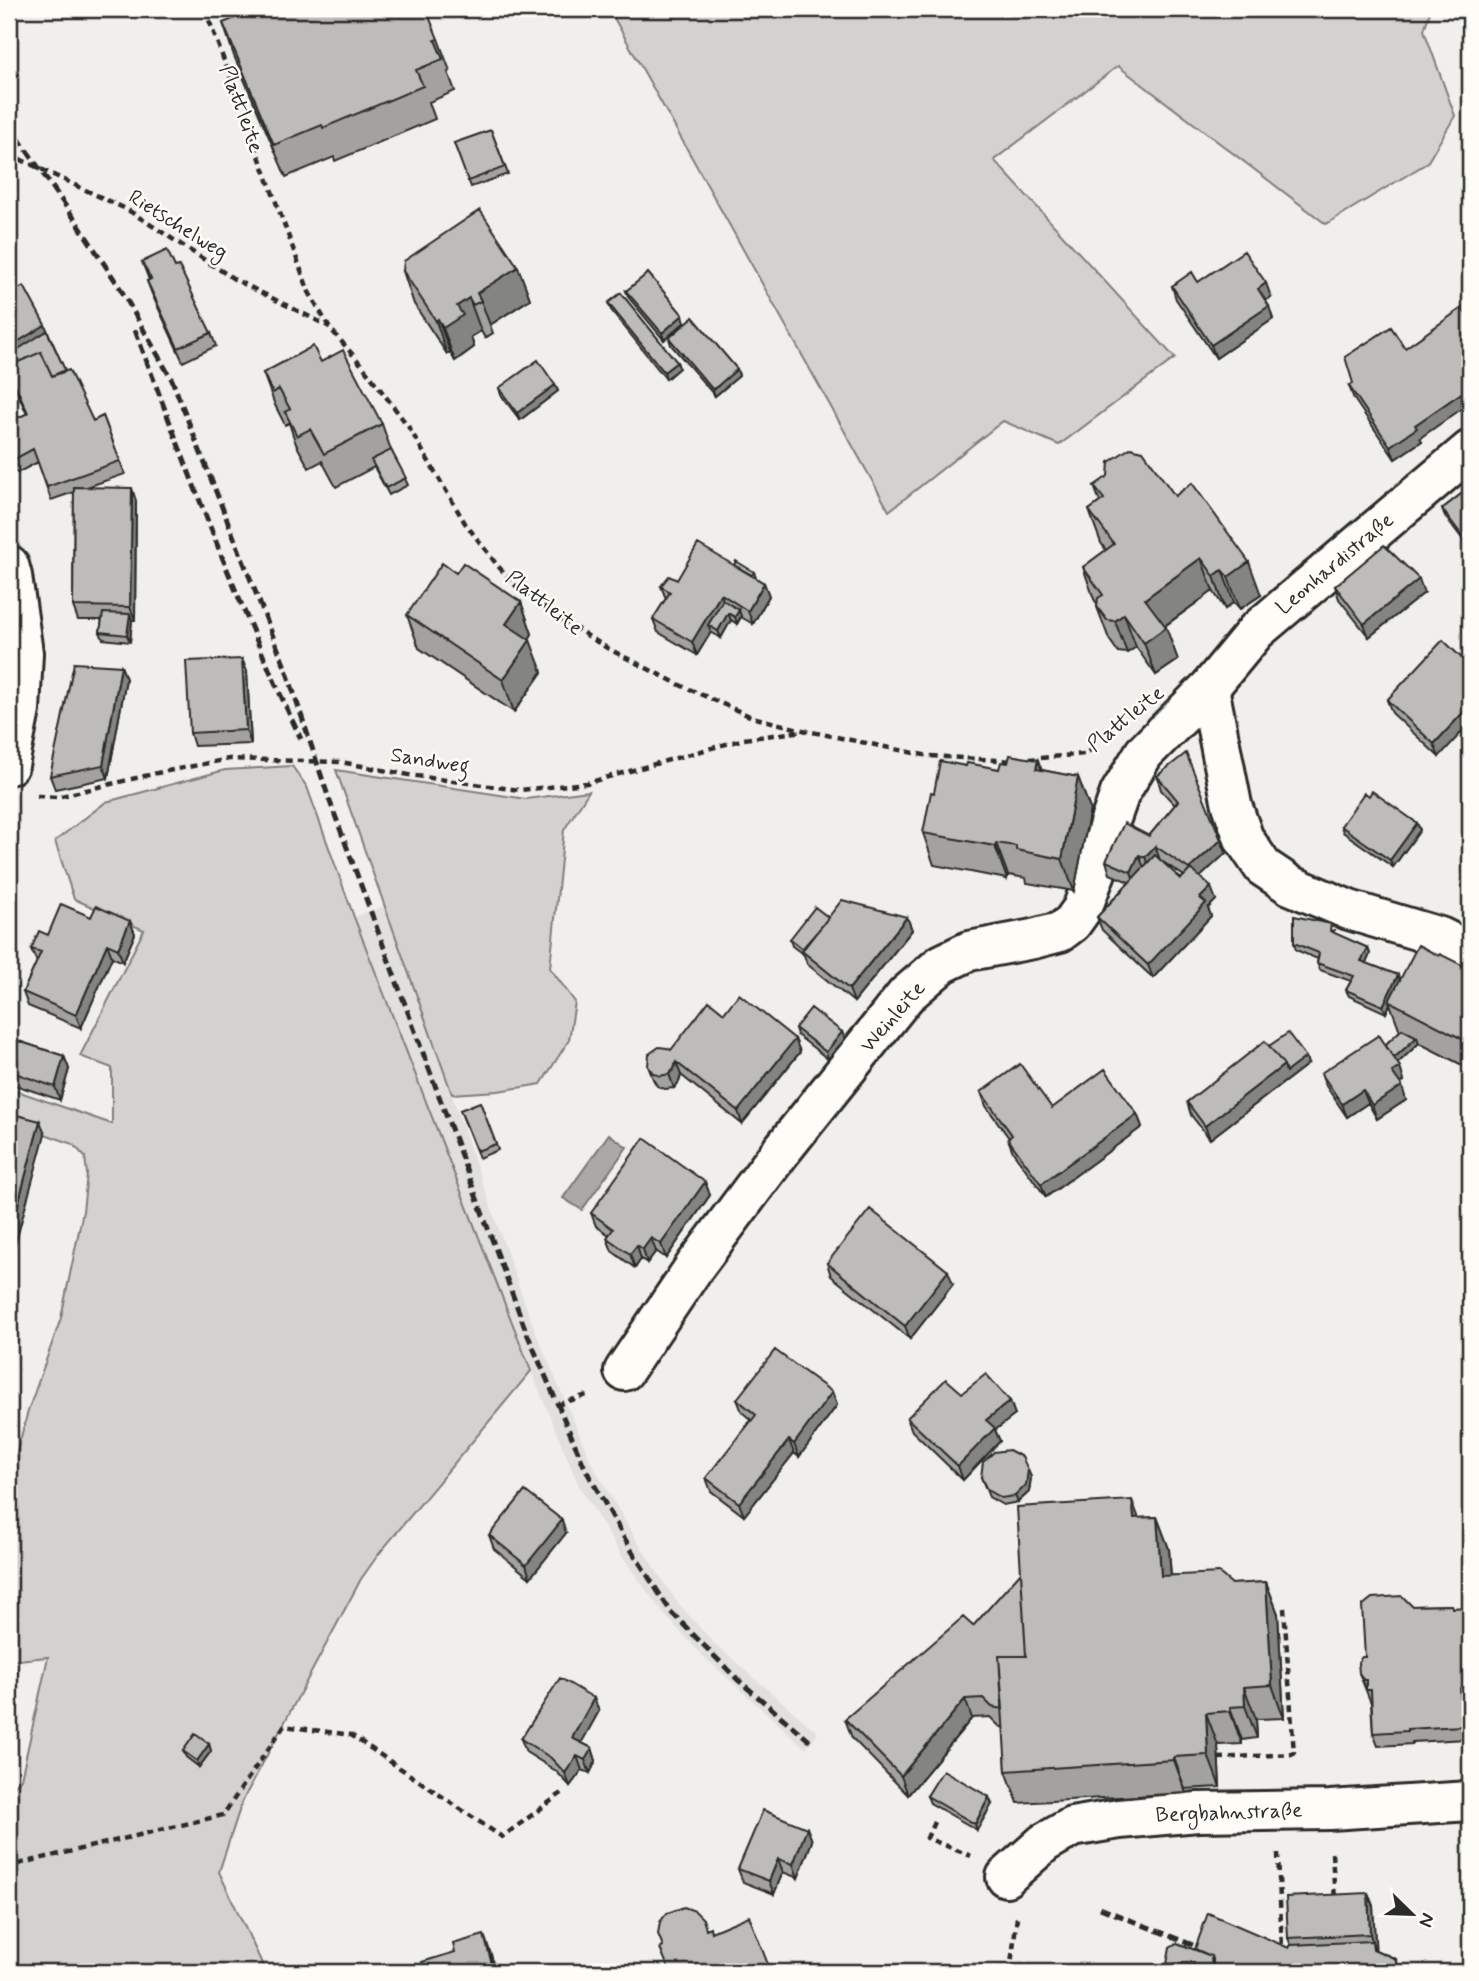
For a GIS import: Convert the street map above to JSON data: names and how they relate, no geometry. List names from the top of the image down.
{
  "streets": {
    "street": ["Leonhardistraße", "Weinleite", "Bergbahnstraße"],
    "path": ["Plattleite", "Rietschelweg", "Sandweg"]
  },
  "crossings": [
    ["Plattleite", "Rietschelweg"],
    ["Plattleite", "Sandweg"],
    ["Leonhardistraße", "Weinleite"]
  ],
  "north": "bottom right"
}
